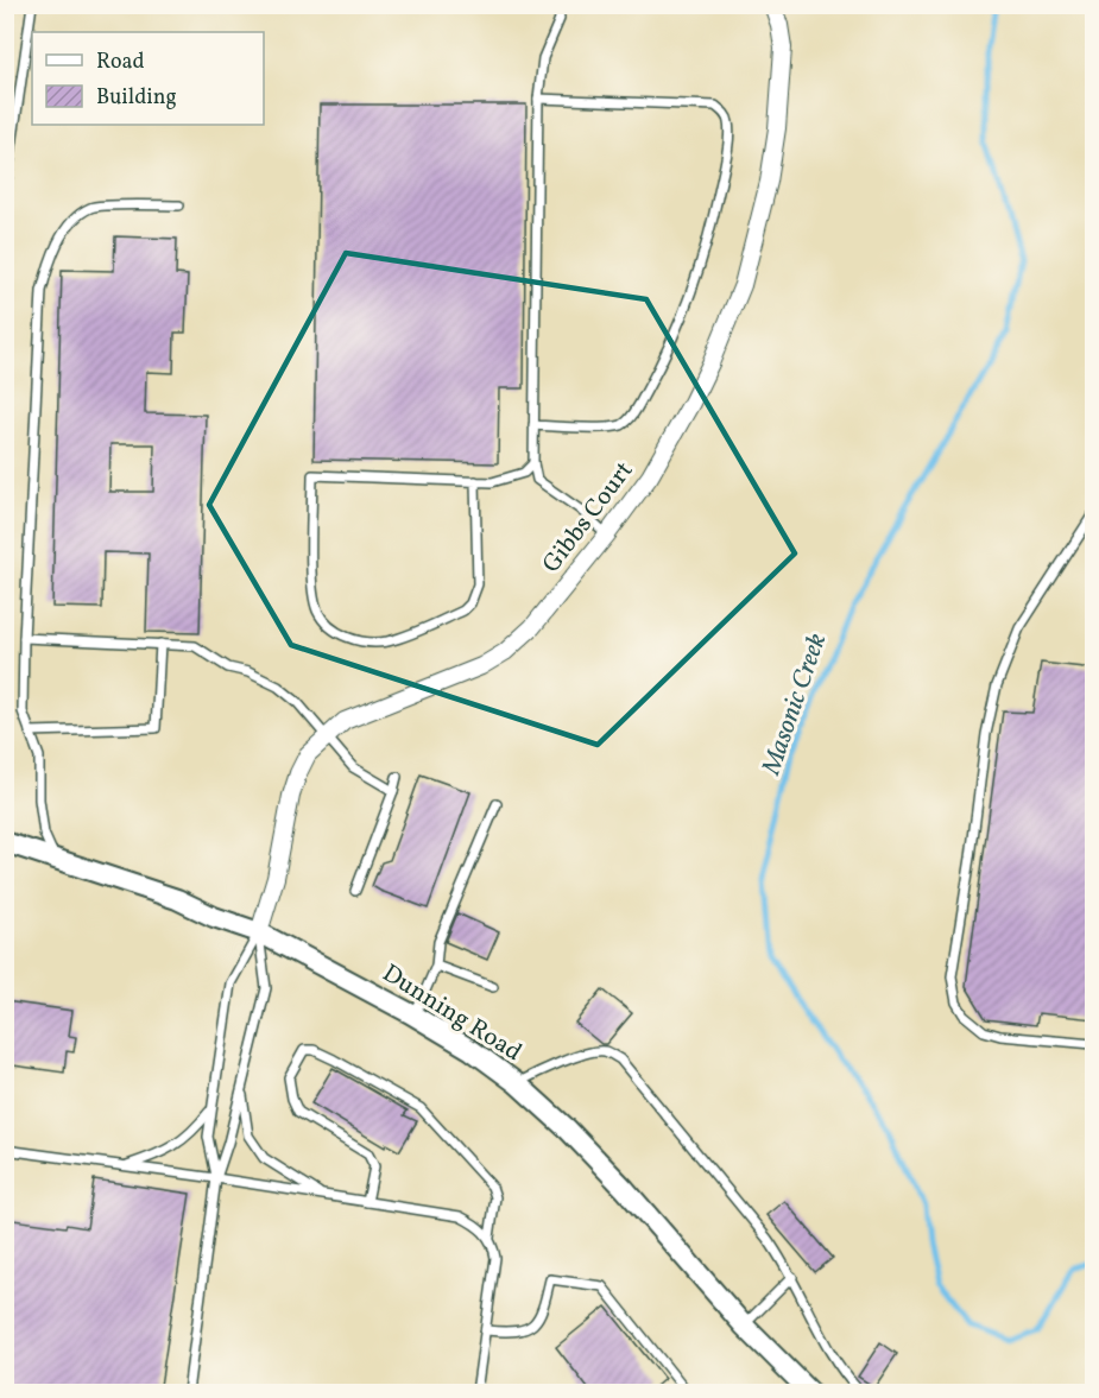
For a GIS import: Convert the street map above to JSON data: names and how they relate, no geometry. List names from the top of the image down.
{
  "streets": {
    "street": ["Gibbs Court", "Dunning Road"]
  },
  "crossings": [
    ["Gibbs Court", "Dunning Road"]
  ],
  "water": ["Masonic Creek"],
  "legend": ["Road", "Building"]
}
